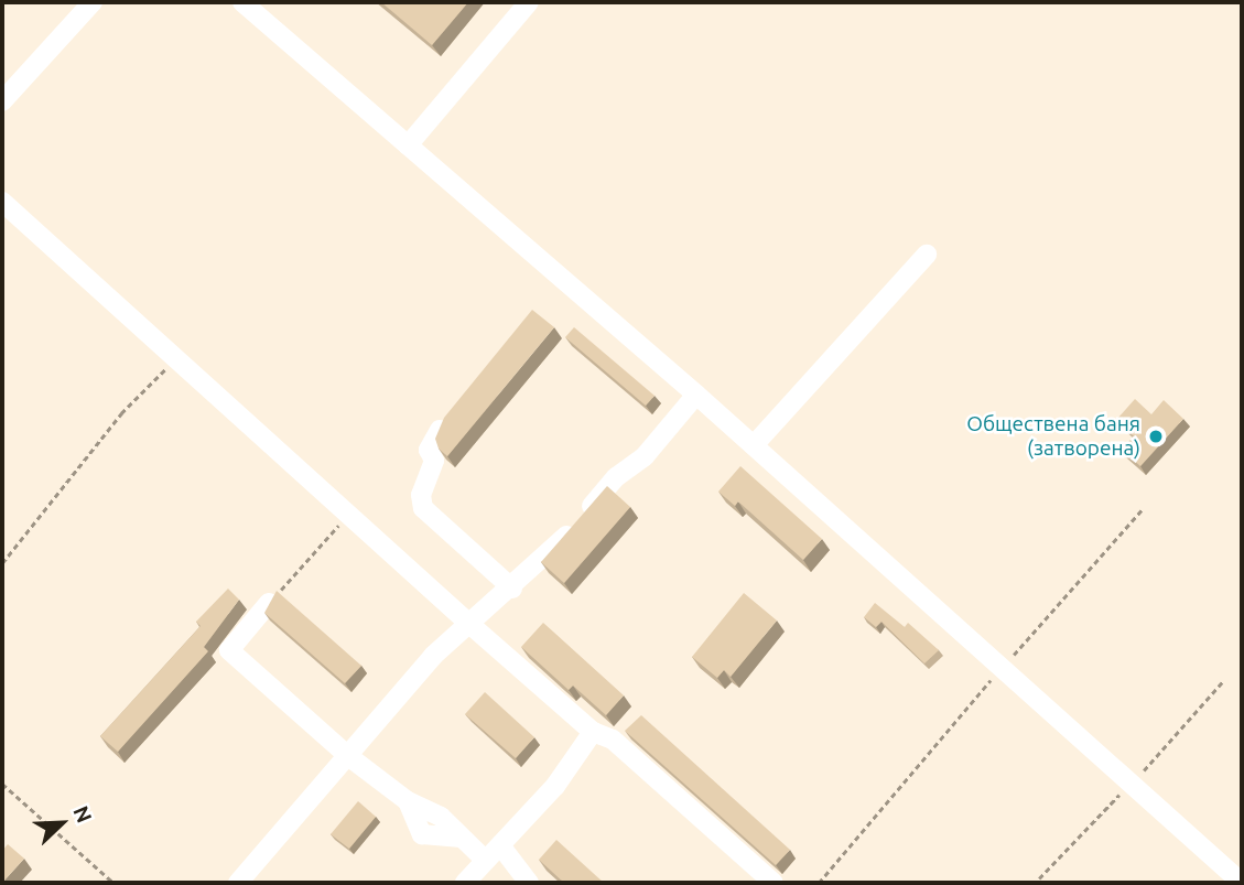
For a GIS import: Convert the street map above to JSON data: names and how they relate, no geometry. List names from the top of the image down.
{
  "places": ["Обществена баня (затворена)"],
  "north": "top right"
}
